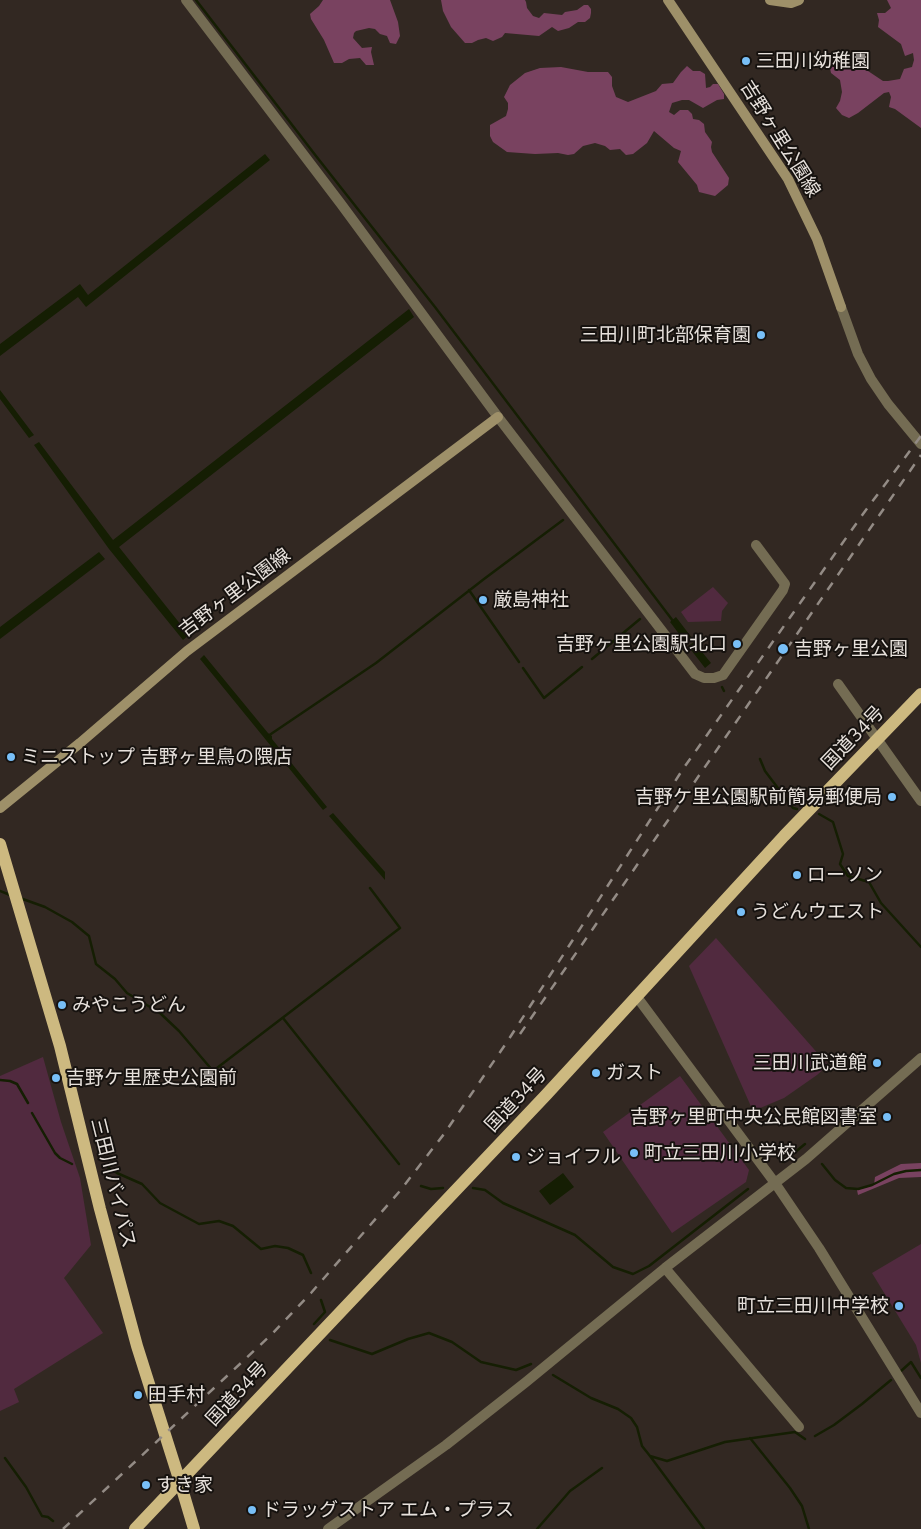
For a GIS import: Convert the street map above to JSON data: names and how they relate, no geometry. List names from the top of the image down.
{
  "streets": {
    "highway": ["国道34号", "三田川バイパス"],
    "main road": ["吉野ヶ里公園線"]
  },
  "crossings": [
    ["国道34号", "三田川バイパス"]
  ],
  "places": [
    "三田川幼稚園",
    "三田川町北部保育園",
    "厳島神社",
    "吉野ヶ里公園駅北口",
    "吉野ヶ里公園",
    "ミニストップ 吉野ヶ里鳥の隈店",
    "吉野ケ里公園駅前簡易郵便局",
    "ローソン",
    "うどんウエスト",
    "みやこうどん",
    "三田川武道館",
    "ガスト",
    "吉野ケ里歴史公園前",
    "吉野ヶ里町中央公民館図書室",
    "町立三田川小学校",
    "ジョイフル",
    "町立三田川中学校",
    "田手村",
    "すき家",
    "ドラッグストア エム・プラス"
  ]
}
